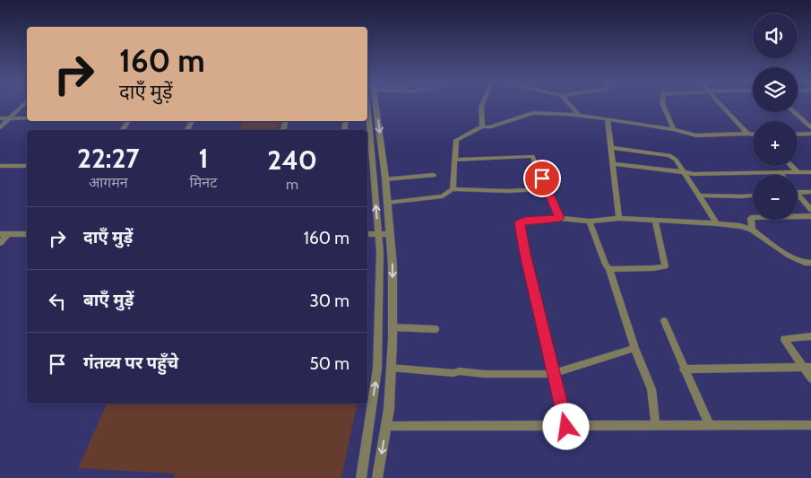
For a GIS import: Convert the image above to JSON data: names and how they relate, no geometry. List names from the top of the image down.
{
  "page": {
    "map_buttons": ["+", "−"],
    "turn": ["160 m", "दाएँ मुड़ें"],
    "eta": [
      "22:27",
      "आगमन",
      "1",
      "मिनट",
      "240",
      "m"
    ],
    "list": [
      {
        "name": "दाएँ मुड़ें",
        "value": "160 m"
      },
      {
        "name": "बाएँ मुड़ें",
        "value": "30 m"
      },
      {
        "name": "गंतव्य पर पहुँचे",
        "value": "50 m"
      }
    ]
  }
}
